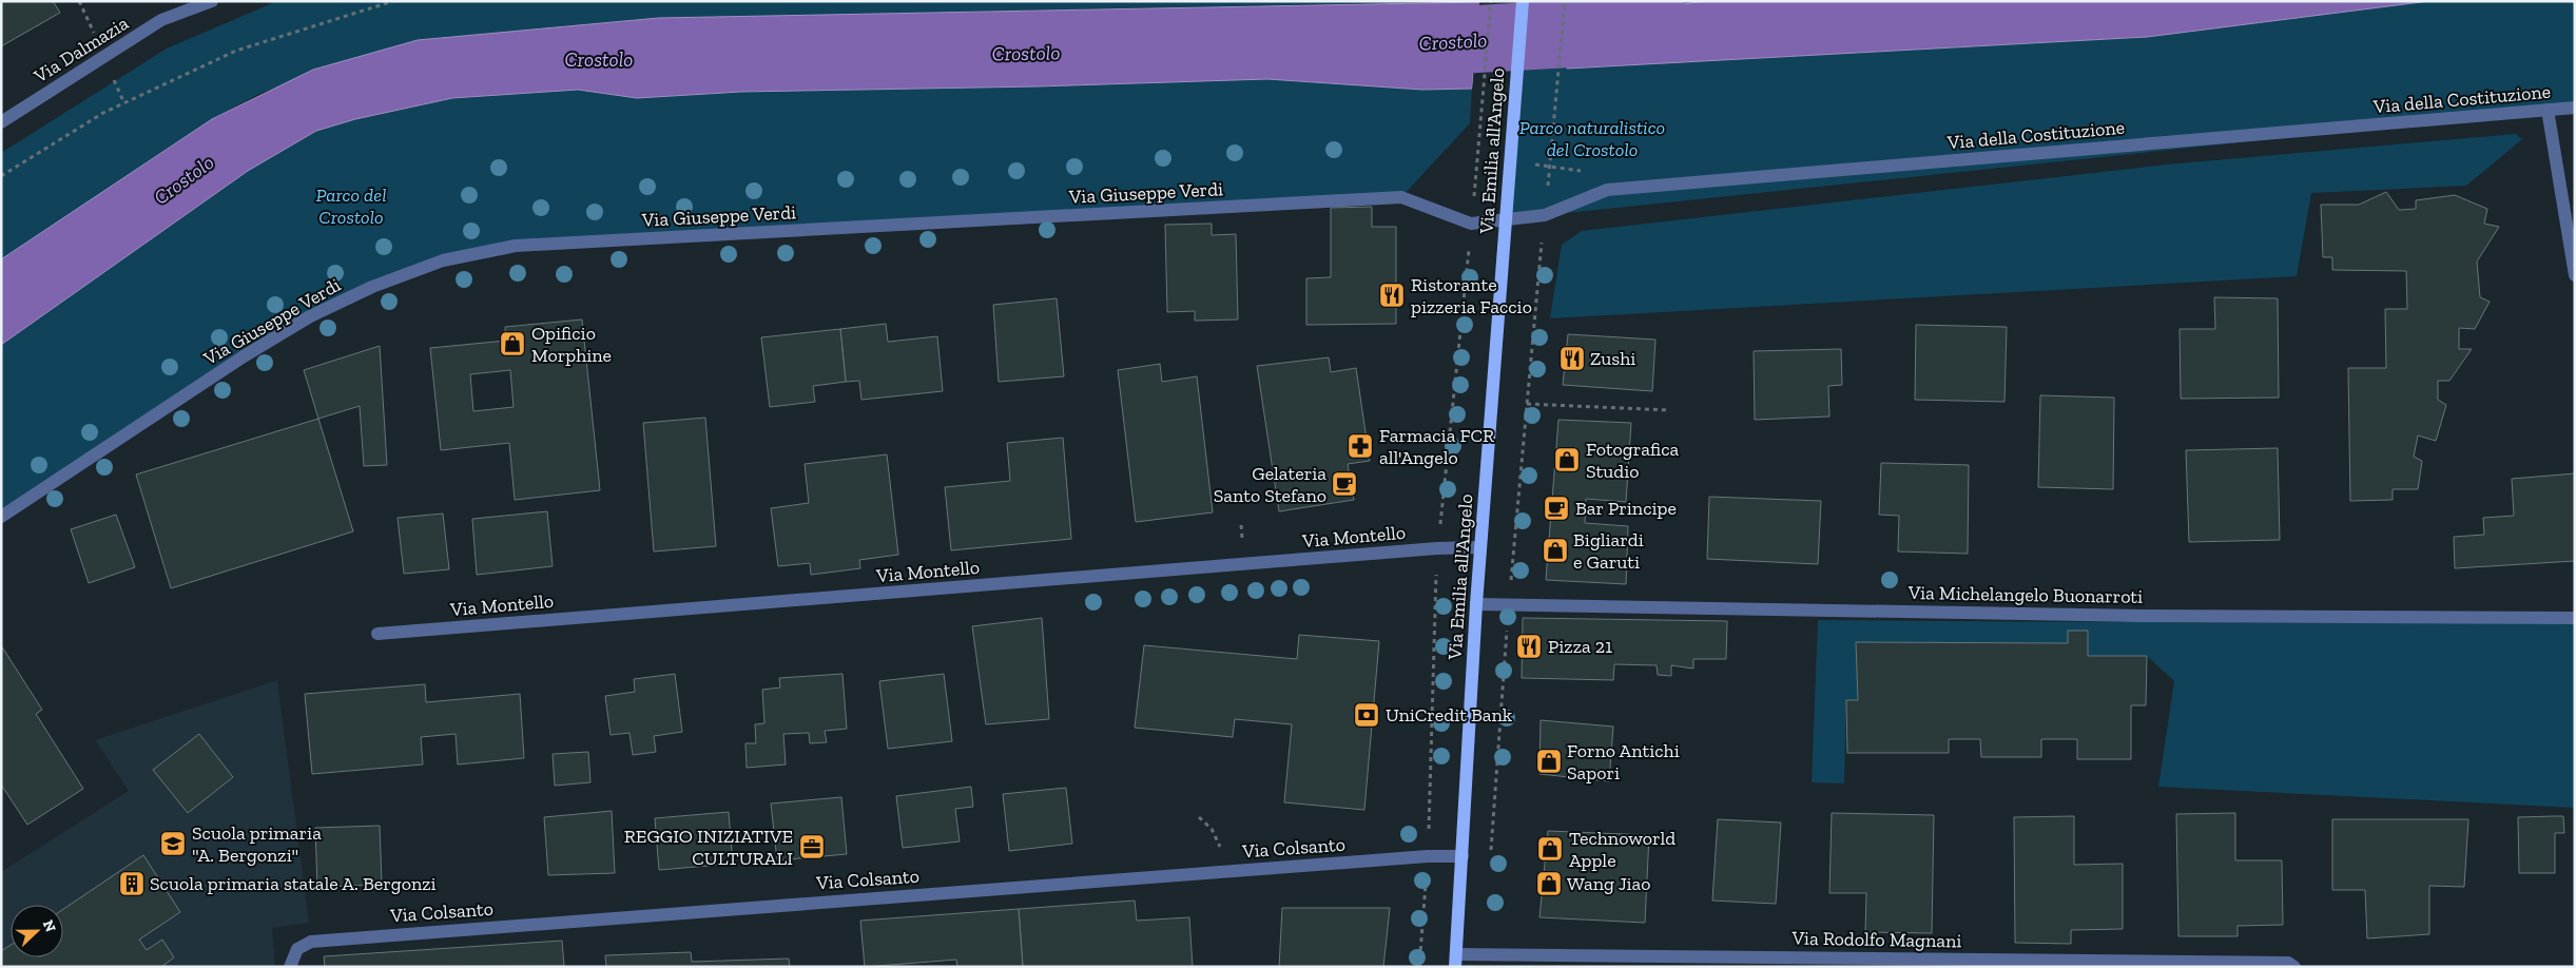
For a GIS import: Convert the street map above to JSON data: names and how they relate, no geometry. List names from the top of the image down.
{
  "streets": {
    "main road": ["Via Emilia all'Angelo"],
    "street": [
      "Via Dalmazia",
      "Via della Costituzione",
      "Via Giuseppe Verdi",
      "Via Montello",
      "Via Michelangelo Buonarroti",
      "Via Colsanto",
      "Via Rodolfo Magnani"
    ]
  },
  "crossings": [
    ["Via della Costituzione", "Via Emilia all'Angelo"],
    ["Via della Costituzione", "Via Giuseppe Verdi"],
    ["Via Emilia all'Angelo", "Via Giuseppe Verdi"],
    ["Via Emilia all'Angelo", "Via Montello"],
    ["Via Emilia all'Angelo", "Via Michelangelo Buonarroti"],
    ["Via Emilia all'Angelo", "Via Colsanto"],
    ["Via Emilia all'Angelo", "Via Rodolfo Magnani"]
  ],
  "water": ["Crostolo"],
  "parks": ["Parco naturalistico del Crostolo", "Parco del Crostolo"],
  "places": {
    "restaurant": ["Ristorante pizzeria Faccio", "Zushi", "Pizza 21"],
    "shop": [
      "Opificio Morphine",
      "Fotografica Studio",
      "Bigliardi e Garuti",
      "Forno Antichi Sapori",
      "Technoworld Apple",
      "Wang Jiao"
    ],
    "pharmacy": ["Farmacia FCR all'Angelo"],
    "cafe": ["Gelateria Santo Stefano", "Bar Principe"],
    "bank": ["UniCredit Bank"],
    "school or university": ["Scuola primaria \"A. Bergonzi\""],
    "office": ["REGGIO INIZIATIVE CULTURALI"],
    "building": ["Scuola primaria statale A. Bergonzi"]
  },
  "north": "right"
}
